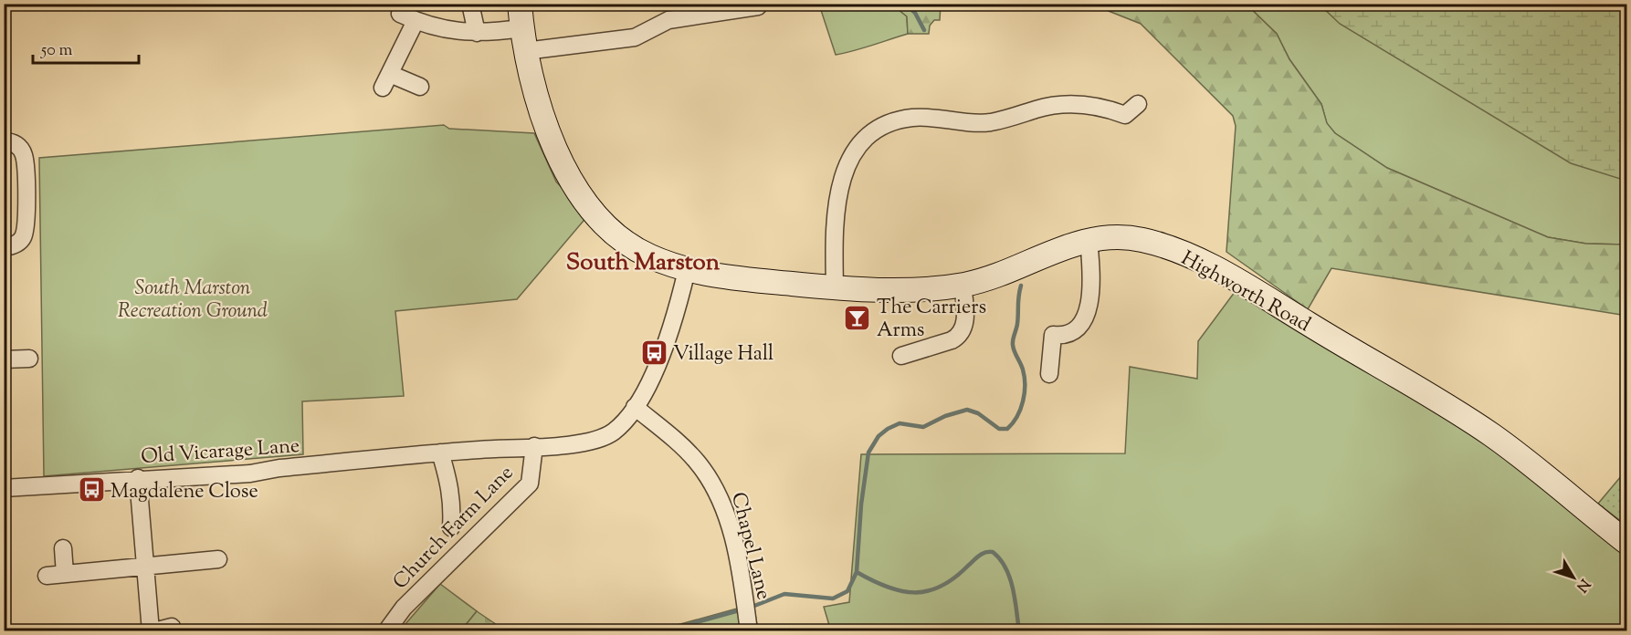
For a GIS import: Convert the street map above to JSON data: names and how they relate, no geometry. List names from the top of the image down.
{
  "streets": {
    "street": [
      "Highworth Road",
      "Old Vicarage Lane",
      "Church Farm Lane",
      "Chapel Lane"
    ]
  },
  "crossings": [
    ["Highworth Road", "Old Vicarage Lane"],
    ["Old Vicarage Lane", "Church Farm Lane"],
    ["Old Vicarage Lane", "Chapel Lane"]
  ],
  "districts": ["South Marston"],
  "parks": ["South Marston Recreation Ground"],
  "places": {
    "bar": ["The Carriers Arms"],
    "bus stop": ["Village Hall", "Magdalene Close"]
  },
  "scale_bar": "50 m",
  "north": "bottom right"
}
